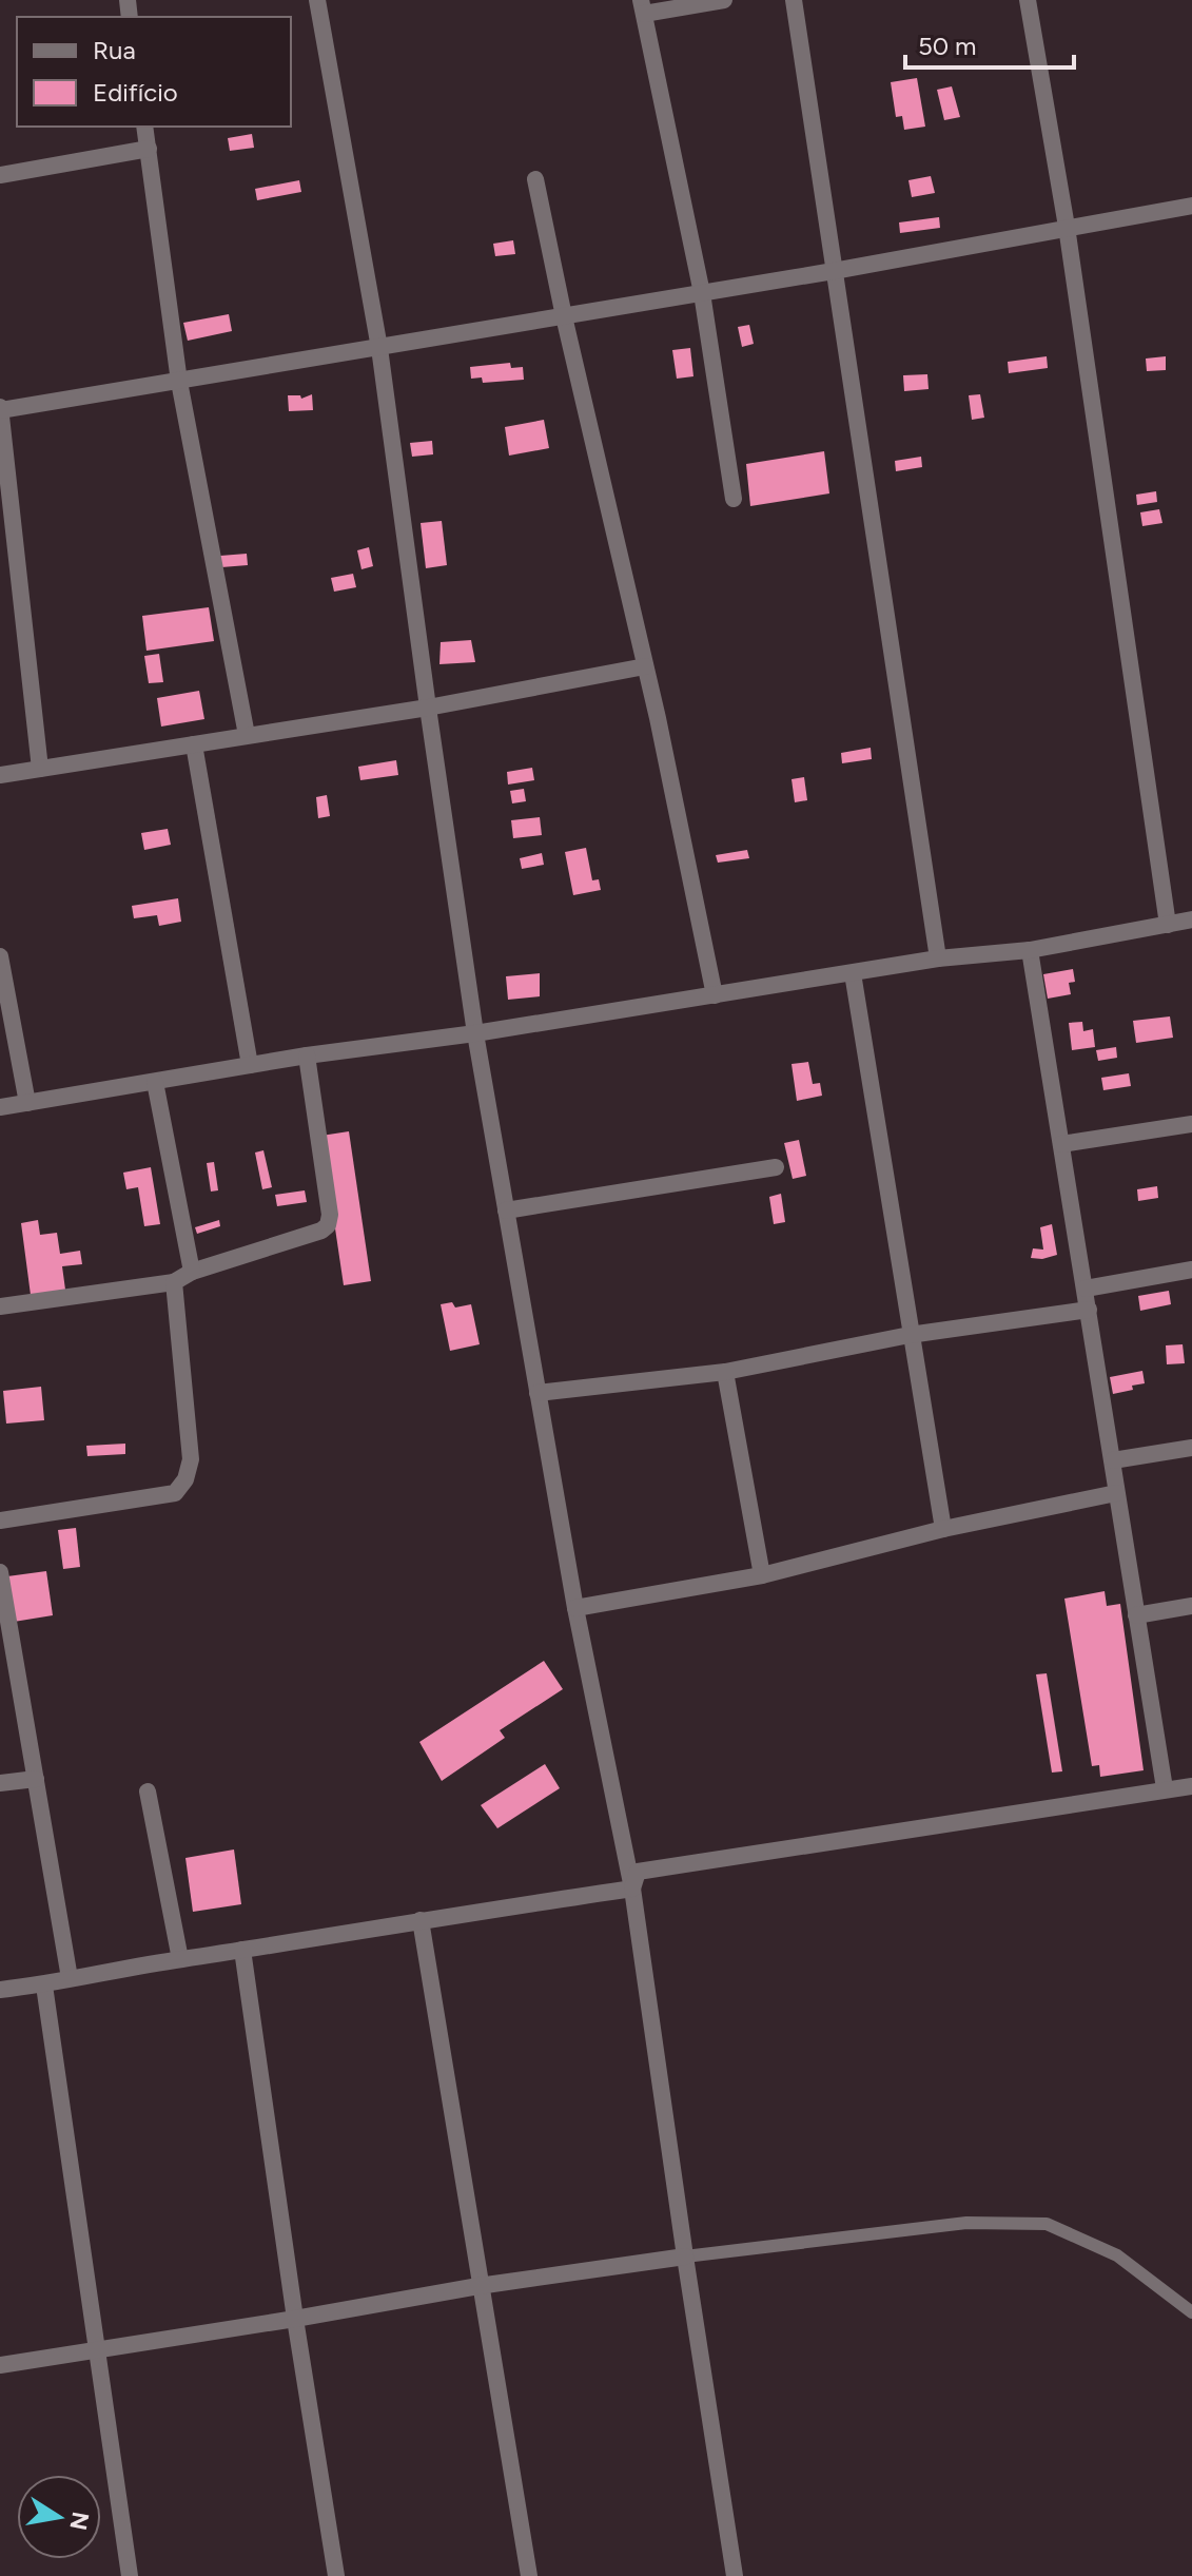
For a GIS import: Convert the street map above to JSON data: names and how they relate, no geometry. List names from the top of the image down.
{
  "legend": ["Rua", "Edifício"],
  "scale_bar": "50 m",
  "north": "right"
}
